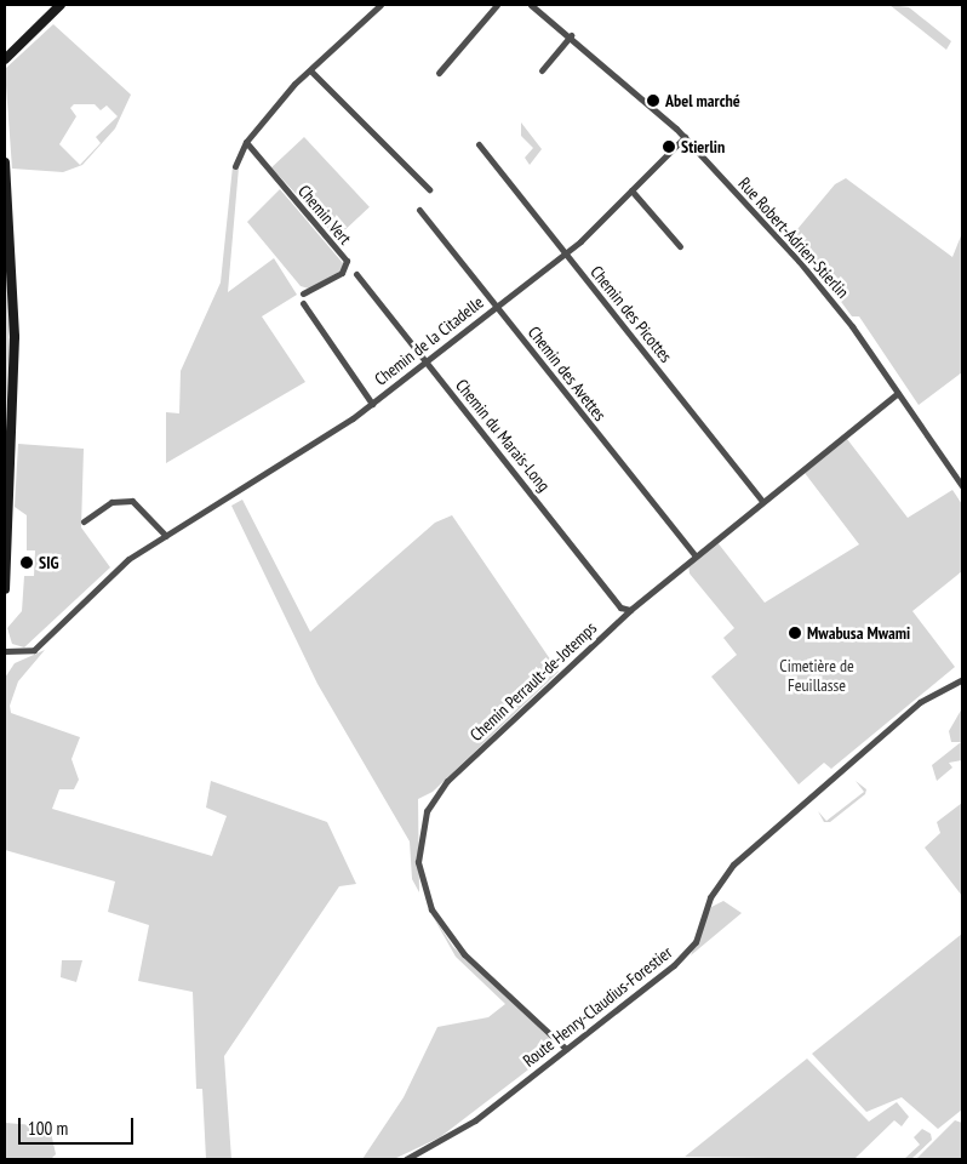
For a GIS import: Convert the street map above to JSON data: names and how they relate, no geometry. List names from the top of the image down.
{
  "streets": {
    "street": [
      "Chemin Vert",
      "Rue Robert-Adrien-Stierlin",
      "Chemin des Picottes",
      "Chemin de la Citadelle",
      "Chemin des Avettes",
      "Chemin du Marais-Long",
      "Chemin Perrault-de-Jotemps",
      "Route Henry-Claudius-Forestier"
    ]
  },
  "crossings": [
    ["Rue Robert-Adrien-Stierlin", "Chemin de la Citadelle"],
    ["Rue Robert-Adrien-Stierlin", "Chemin Perrault-de-Jotemps"],
    ["Chemin des Picottes", "Chemin de la Citadelle"],
    ["Chemin des Picottes", "Chemin Perrault-de-Jotemps"],
    ["Chemin de la Citadelle", "Chemin des Avettes"],
    ["Chemin de la Citadelle", "Chemin du Marais-Long"],
    ["Chemin des Avettes", "Chemin Perrault-de-Jotemps"],
    ["Chemin du Marais-Long", "Chemin Perrault-de-Jotemps"],
    ["Chemin Perrault-de-Jotemps", "Route Henry-Claudius-Forestier"]
  ],
  "parks": ["Cimetière de Feuillasse"],
  "places": [
    "Abel marché",
    "Stierlin",
    "SIG",
    "Mwabusa Mwami"
  ],
  "scale_bar": "100 m"
}
